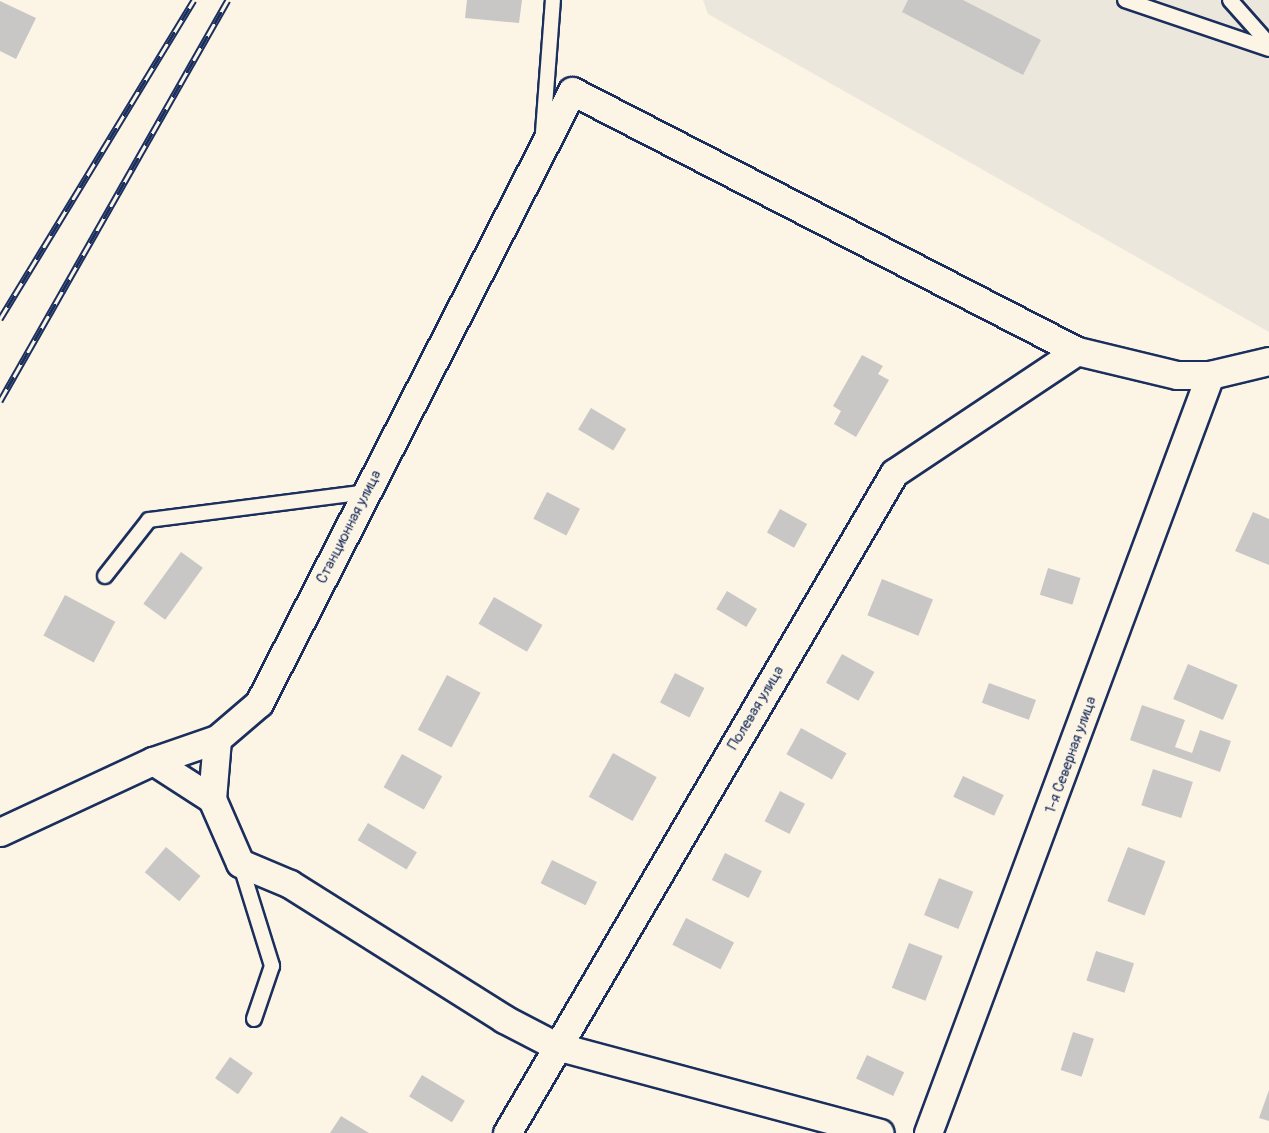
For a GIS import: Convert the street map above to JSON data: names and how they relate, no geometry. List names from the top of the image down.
{
  "streets": {
    "street": ["Станционная улица", "Полевая улица", "1-я Северная улица"]
  },
  "crossings": [
    ["Станционная улица", "Полевая улица"]
  ]
}
